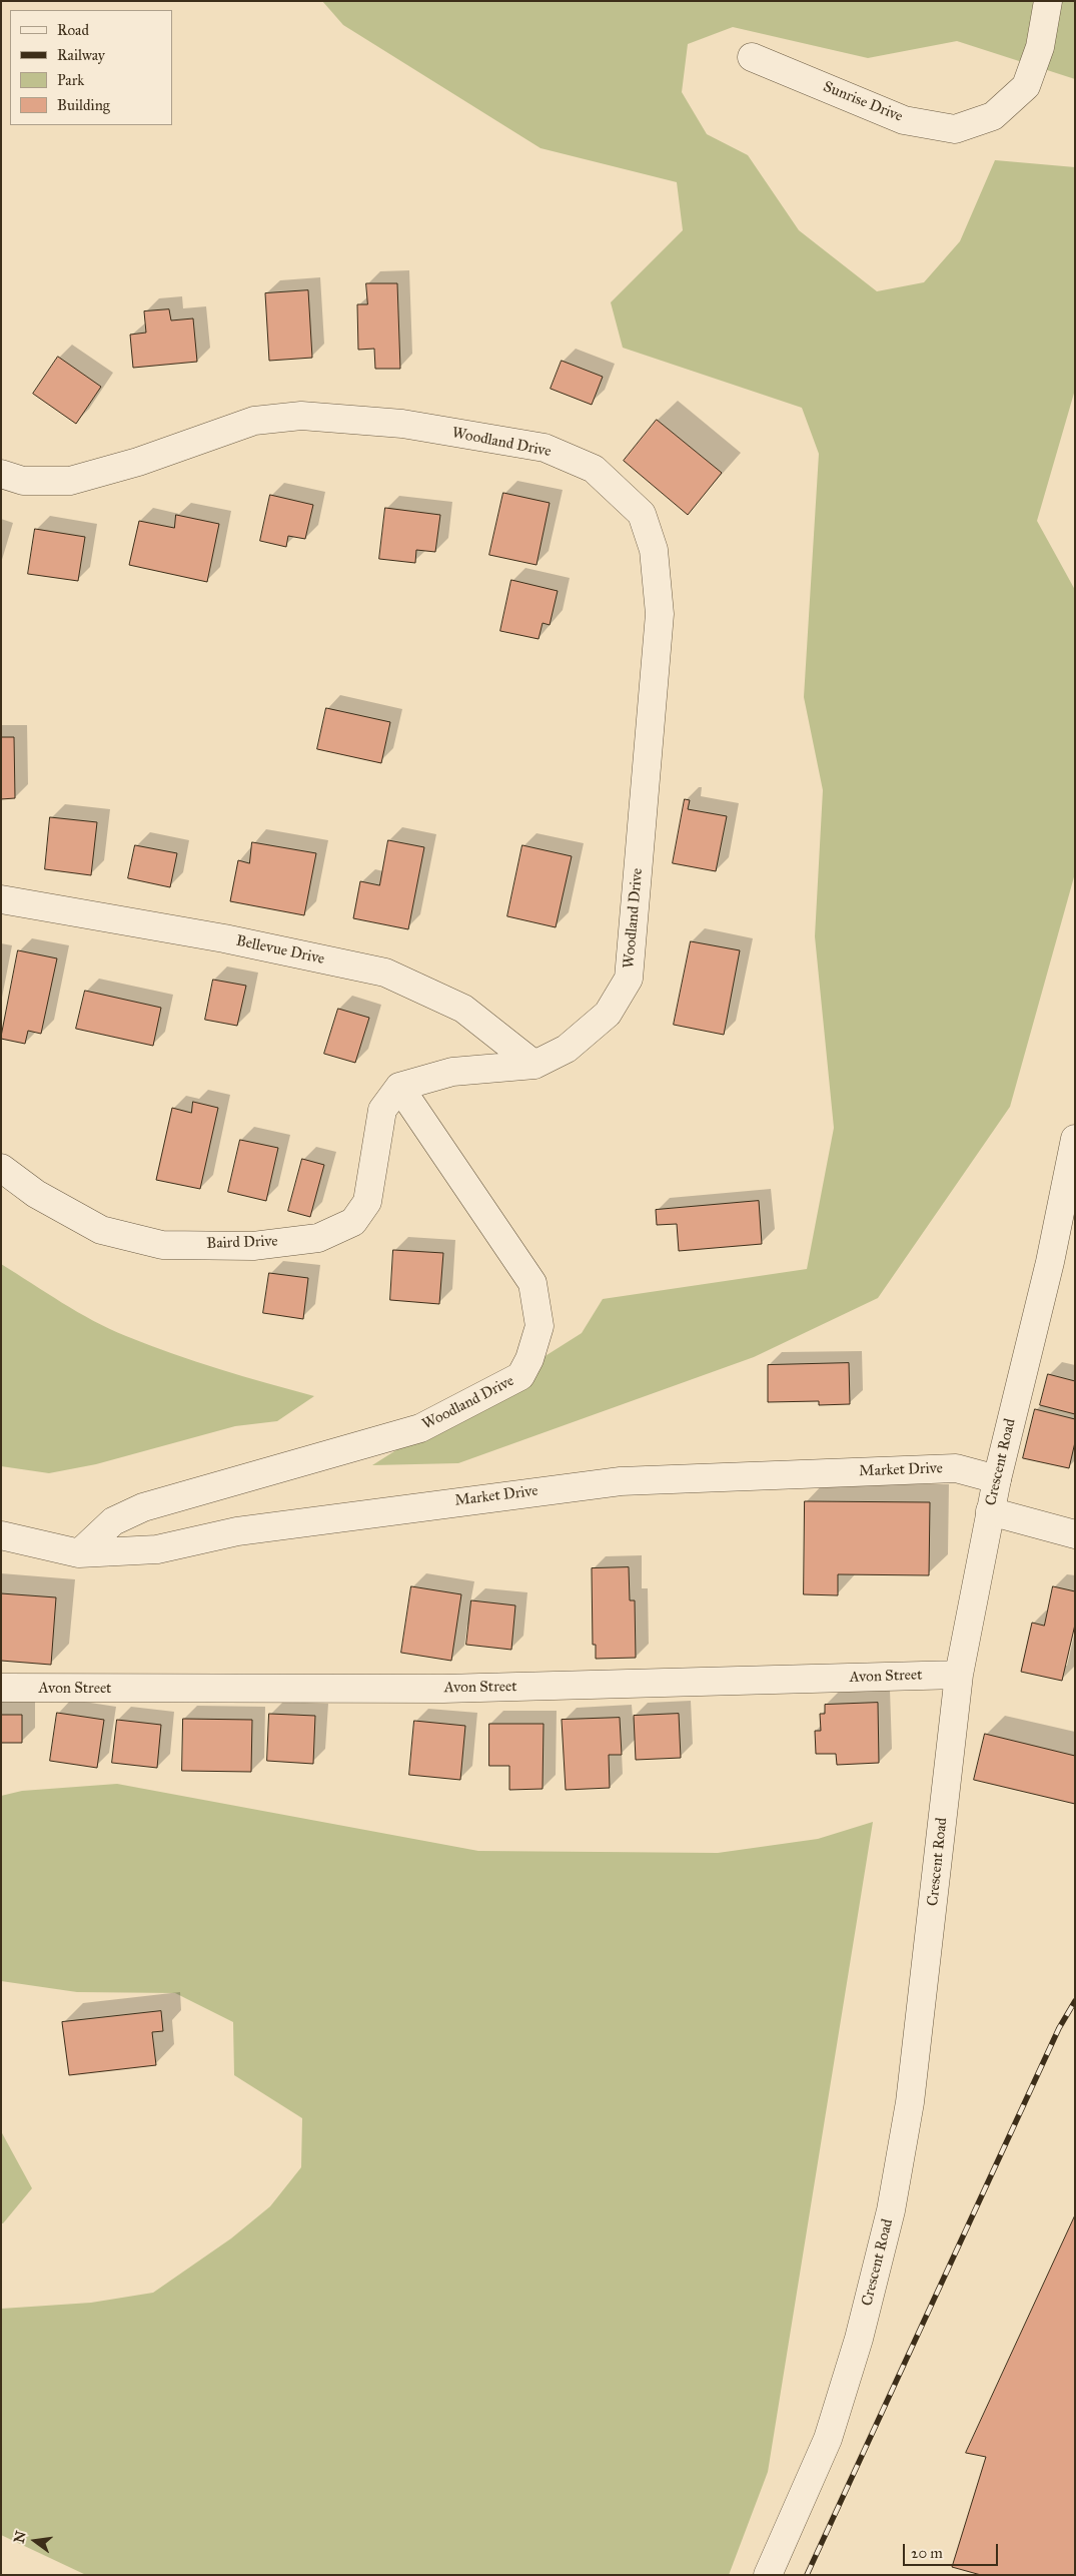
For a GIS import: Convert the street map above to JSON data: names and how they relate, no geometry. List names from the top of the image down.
{
  "streets": {
    "street": [
      "Sunrise Drive",
      "Woodland Drive",
      "Bellevue Drive",
      "Baird Drive",
      "Crescent Road",
      "Market Drive",
      "Avon Street"
    ]
  },
  "crossings": [
    ["Woodland Drive", "Bellevue Drive"],
    ["Woodland Drive", "Baird Drive"],
    ["Woodland Drive", "Market Drive"],
    ["Crescent Road", "Market Drive"],
    ["Crescent Road", "Avon Street"]
  ],
  "legend": [
    "Road",
    "Railway",
    "Park",
    "Building"
  ],
  "scale_bar": "20 m",
  "north": "left"
}
